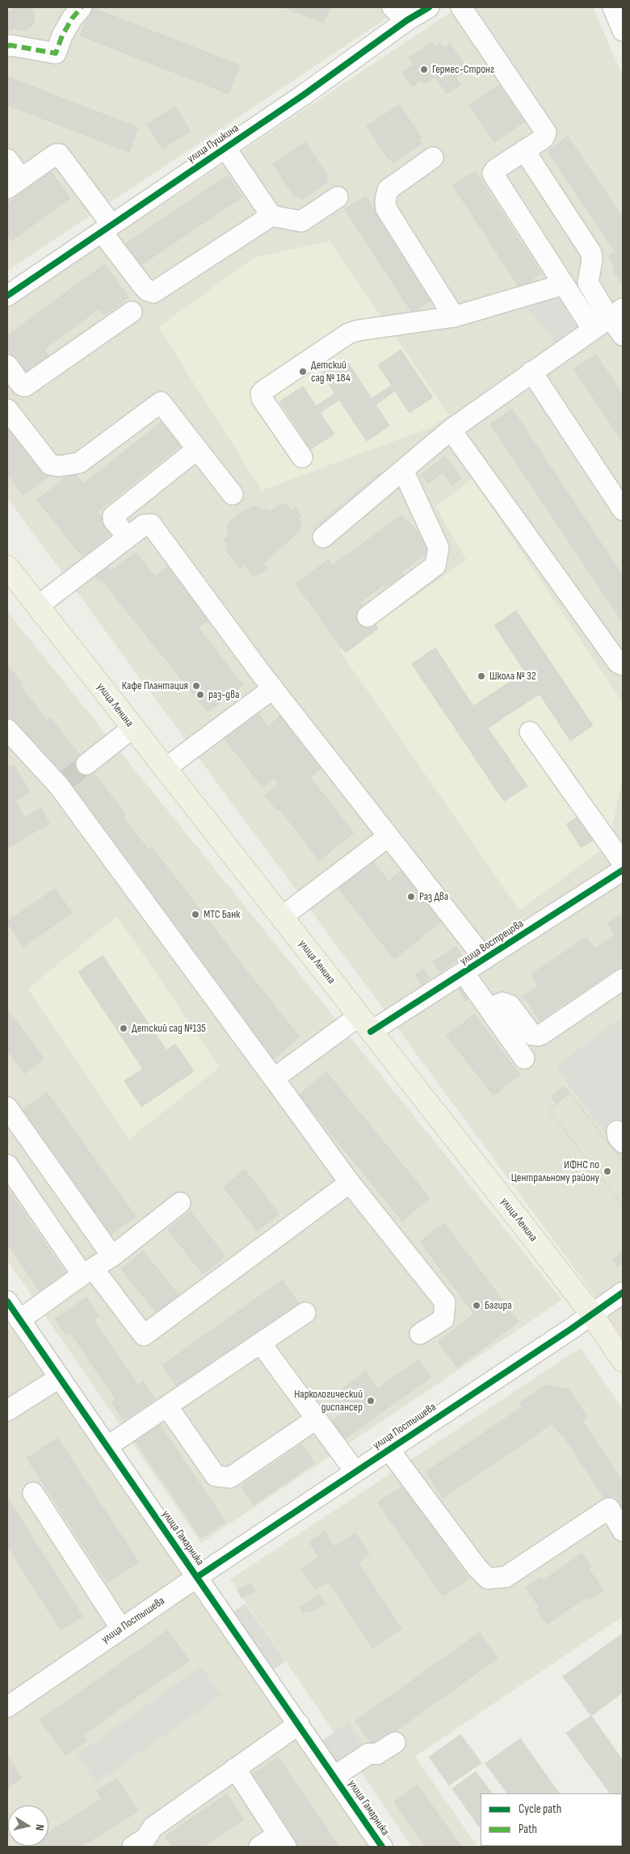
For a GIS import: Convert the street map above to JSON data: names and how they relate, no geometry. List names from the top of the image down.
{
  "streets": {
    "main road": ["улица Ленина"],
    "street": [
      "улица Пушкина",
      "улица Вострецова",
      "улица Постышева",
      "улица Гамарника"
    ]
  },
  "crossings": [
    ["улица Ленина", "улица Вострецова"],
    ["улица Ленина", "улица Постышева"],
    ["улица Постышева", "улица Гамарника"]
  ],
  "places": [
    "Гермес-Стронг",
    "Детский сад № 184",
    "Школа № 32",
    "Кафе Плантация",
    "раз-два",
    "Раз Два",
    "МТС Банк",
    "Детский сад №135",
    "ИФНС по Центральному району",
    "Багира",
    "Наркологический диспансер"
  ],
  "legend": ["Cycle path", "Path"],
  "north": "right"
}
